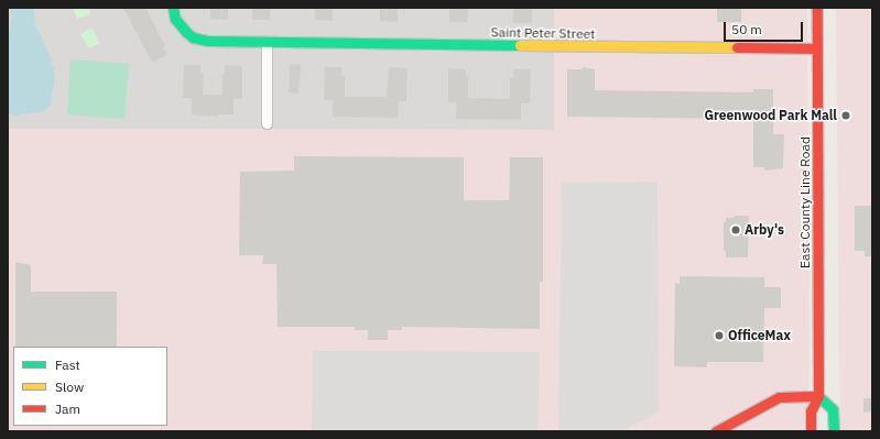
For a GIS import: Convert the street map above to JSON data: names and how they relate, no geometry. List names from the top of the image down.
{
  "streets": {
    "street": ["Saint Peter Street", "East County Line Road"]
  },
  "crossings": [
    ["Saint Peter Street", "East County Line Road"]
  ],
  "places": ["Greenwood Park Mall", "Arby's", "OfficeMax"],
  "legend": ["Fast", "Slow", "Jam"],
  "scale_bar": "50 m"
}
